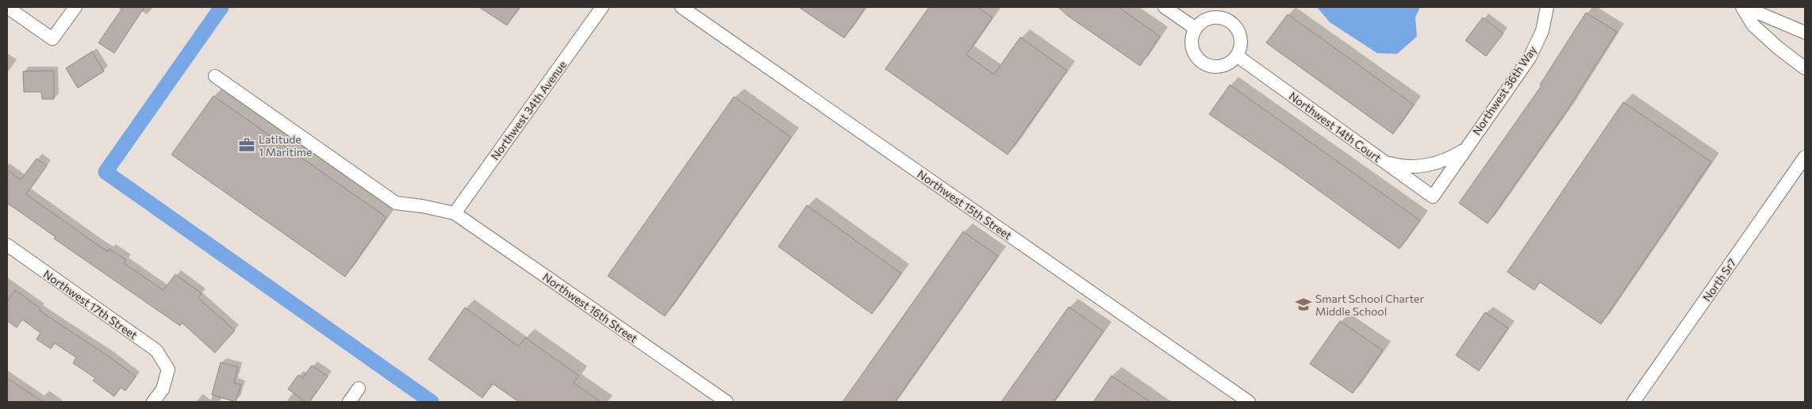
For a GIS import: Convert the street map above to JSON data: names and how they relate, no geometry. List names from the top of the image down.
{
  "streets": {
    "street": [
      "Northwest 36th Way",
      "Northwest 34th Avenue",
      "Northwest 14th Court",
      "Northwest 15th Street",
      "North Sr7",
      "Northwest 17th Street",
      "Northwest 16th Street"
    ]
  },
  "crossings": [
    ["Northwest 36th Way", "Northwest 14th Court"],
    ["Northwest 34th Avenue", "Northwest 16th Street"]
  ],
  "places": {
    "office": ["Latitude 1 Maritime"],
    "school or university": ["Smart School Charter Middle School"]
  }
}
